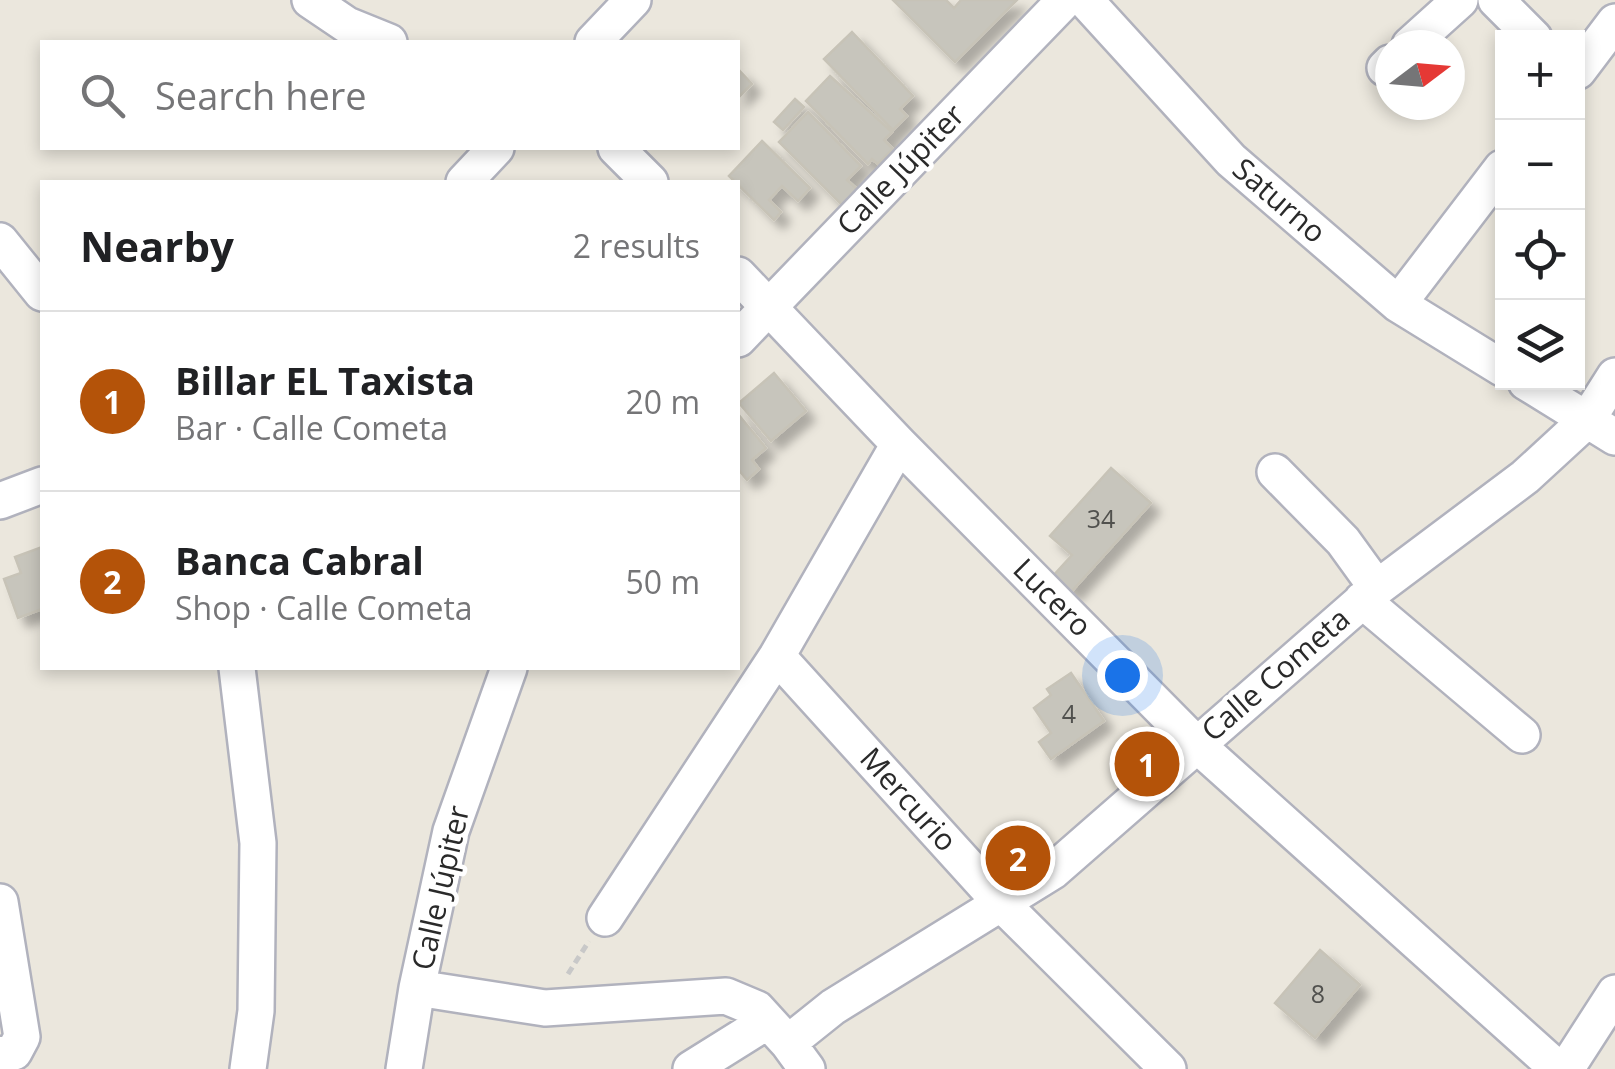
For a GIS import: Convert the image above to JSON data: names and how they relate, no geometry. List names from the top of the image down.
{
  "streets": {
    "street": [
      "Calle Júpiter",
      "Saturno",
      "Lucero",
      "Calle Cometa",
      "Mercurio"
    ]
  },
  "crossings": [
    ["Calle Júpiter", "Lucero"],
    ["Lucero", "Calle Cometa"],
    ["Calle Cometa", "Mercurio"]
  ],
  "house_numbers": ["34", "4", "8"],
  "north": "right",
  "page": {
    "map_buttons": ["+", "−"],
    "search": "Search here",
    "heading": ["Nearby", "2 results"],
    "list": [
      {
        "mark": "1",
        "name": "Billar EL Taxista",
        "note": "Bar · Calle Cometa",
        "value": "20 m"
      },
      {
        "mark": "2",
        "name": "Banca Cabral",
        "note": "Shop · Calle Cometa",
        "value": "50 m"
      }
    ],
    "pins": ["1", "2"]
  }
}
